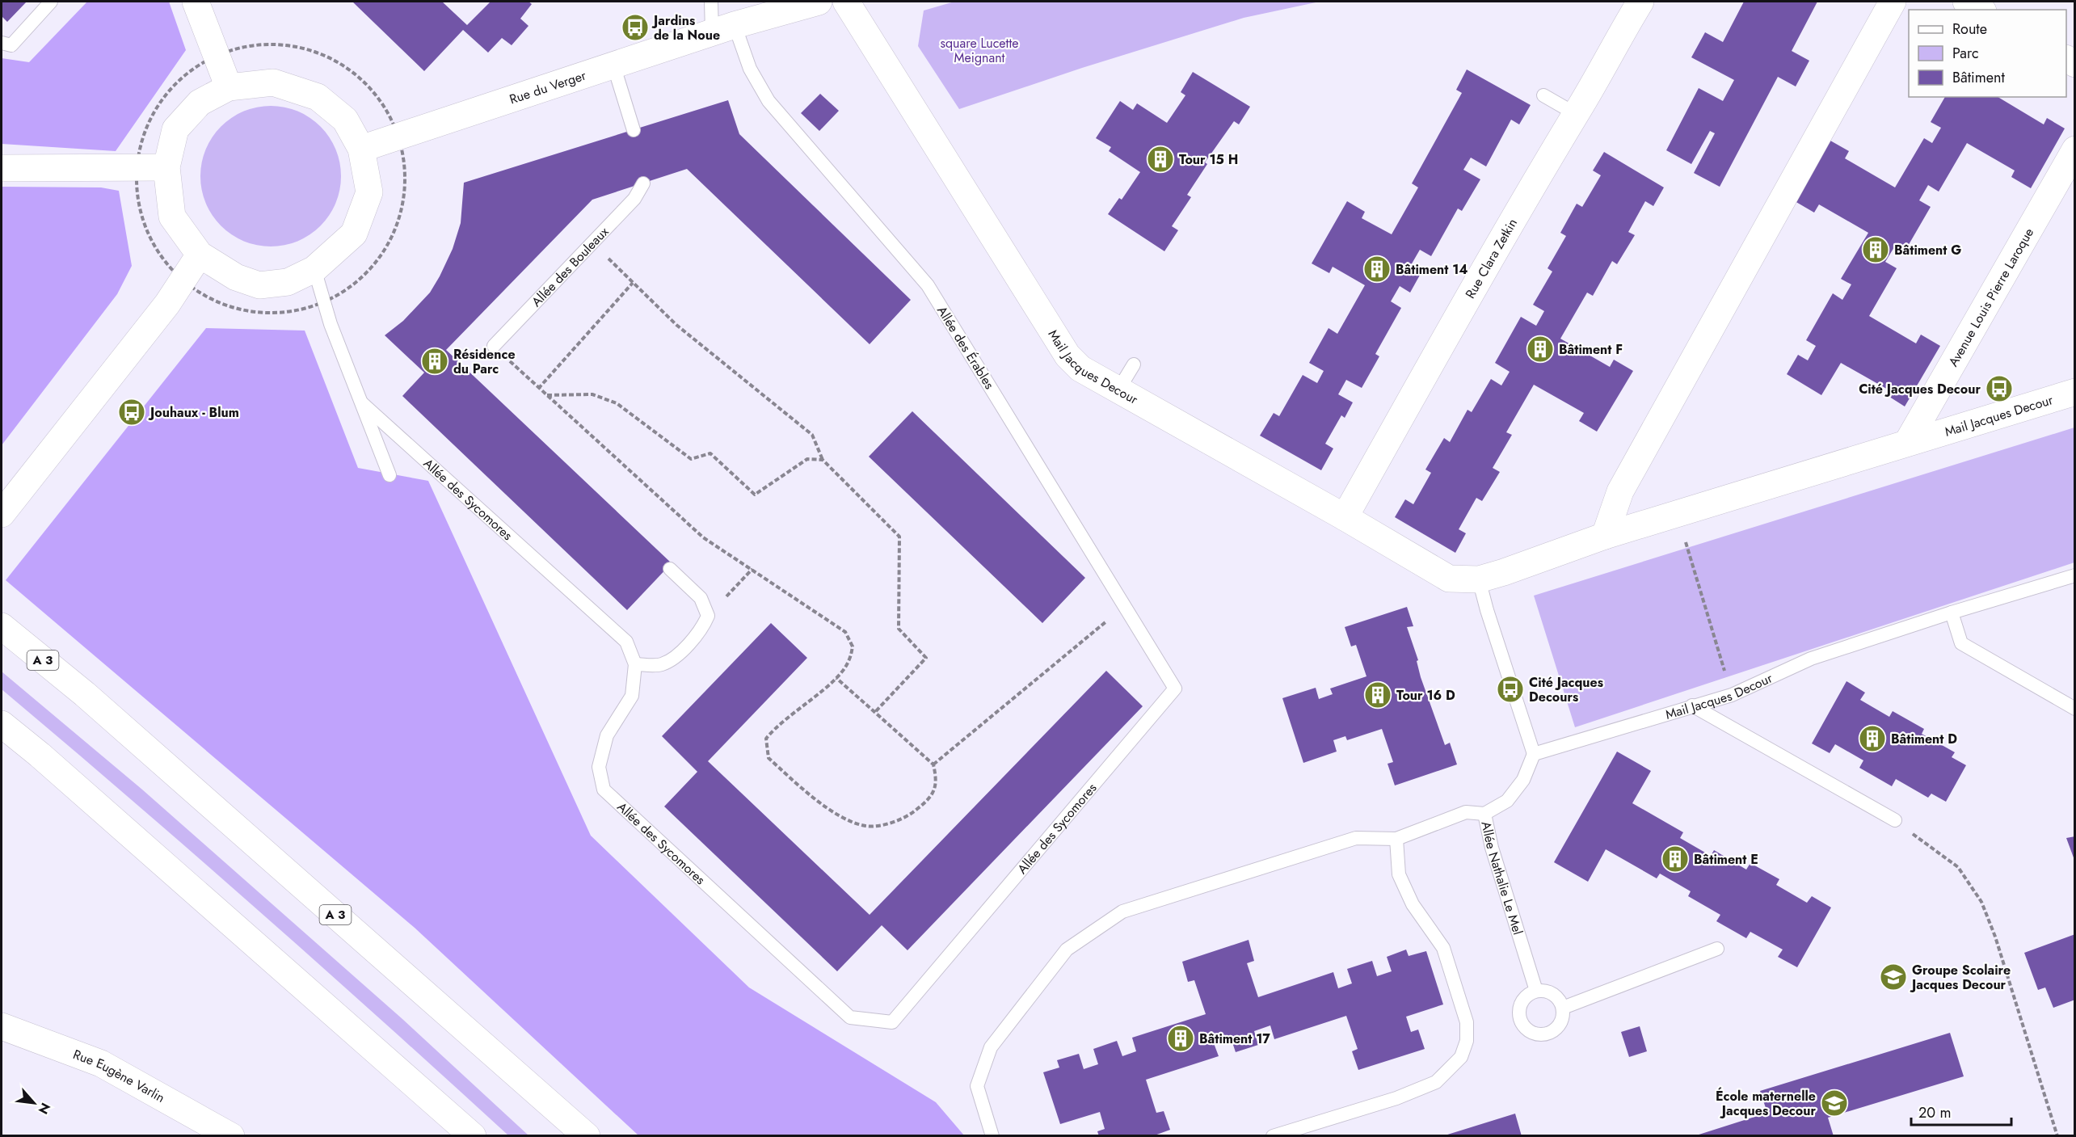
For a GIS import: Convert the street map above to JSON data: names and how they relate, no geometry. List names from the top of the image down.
{
  "streets": {
    "main road": [
      "Rue du Verger",
      "Rue Clara Zetkin",
      "Avenue Louis Pierre Laroque",
      "Mail Jacques Decour",
      "A 3",
      "Rue Eugène Varlin"
    ],
    "lane": [
      "Allée des Bouleaux",
      "Allée des Érables",
      "Allée des Sycomores",
      "Allée Nathalie Le Mel"
    ]
  },
  "crossings": [
    ["Rue du Verger", "Allée des Érables"],
    ["Rue Clara Zetkin", "Mail Jacques Decour"],
    ["Avenue Louis Pierre Laroque", "Mail Jacques Decour"],
    ["Allée des Érables", "Allée des Sycomores"],
    ["Mail Jacques Decour", "Allée Nathalie Le Mel"]
  ],
  "parks": ["square Lucette Meignant"],
  "places": {
    "bus stop": [
      "Jardins de la Noue",
      "Cité Jacques Decour",
      "Jouhaux - Blum",
      "Cité Jacques Decours"
    ],
    "building": [
      "Tour 15 H",
      "Bâtiment G",
      "Bâtiment 14",
      "Bâtiment F",
      "Résidence du Parc",
      "Tour 16 D",
      "Bâtiment D",
      "Bâtiment E",
      "Bâtiment 17"
    ],
    "school or university": ["Groupe Scolaire Jacques Decour", "École maternelle Jacques Decour"]
  },
  "legend": ["Route", "Parc", "Bâtiment"],
  "scale_bar": "20 m",
  "north": "bottom right"
}
